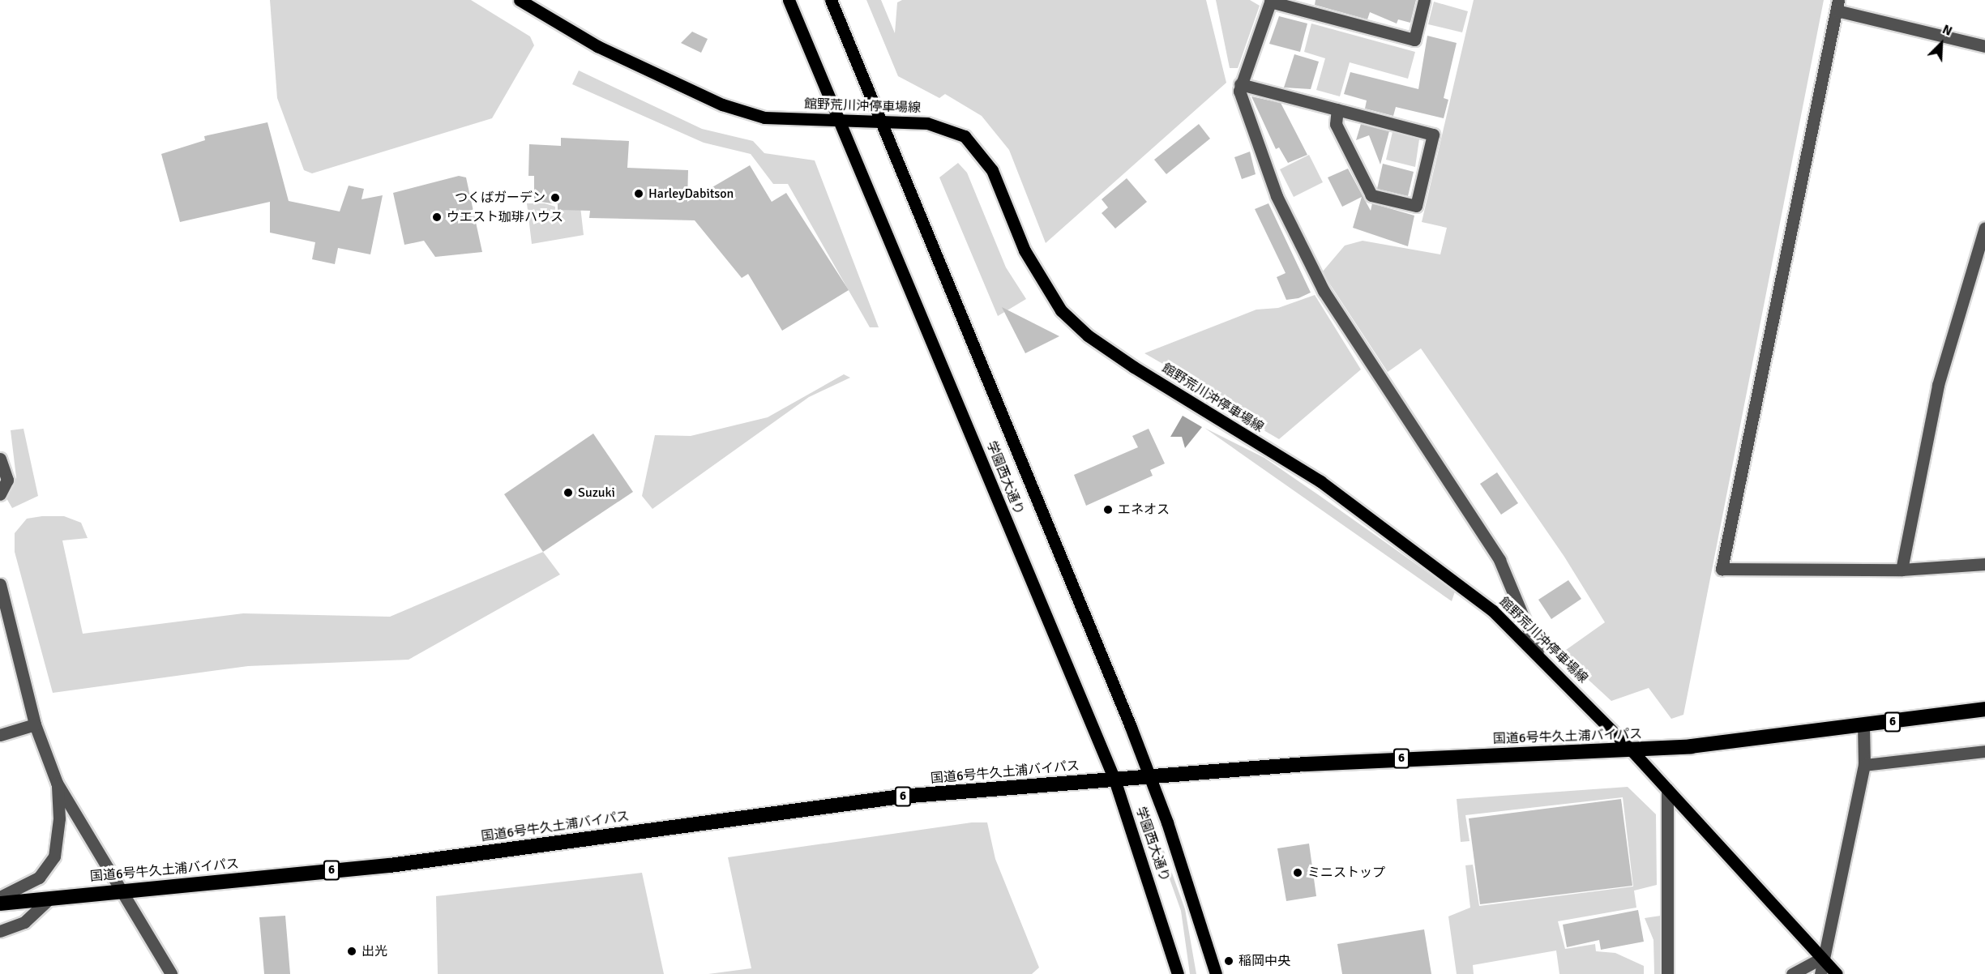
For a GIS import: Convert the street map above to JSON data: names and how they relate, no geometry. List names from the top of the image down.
{
  "streets": {
    "highway": ["6", "国道6号牛久土浦バイパス"],
    "main road": ["館野荒川沖停車場線", "学園西大通り"]
  },
  "crossings": [
    ["館野荒川沖停車場線", "学園西大通り"],
    ["館野荒川沖停車場線", "国道6号牛久土浦バイパス"],
    ["学園西大通り", "6"],
    ["学園西大通り", "国道6号牛久土浦バイパス"],
    ["6", "国道6号牛久土浦バイパス"]
  ],
  "places": [
    "HarleyDabitson",
    "つくばガーデン",
    "ウエスト珈琲ハウス",
    "Suzuki",
    "エネオス",
    "ミニストップ",
    "出光",
    "稲岡中央"
  ],
  "north": "top right"
}
